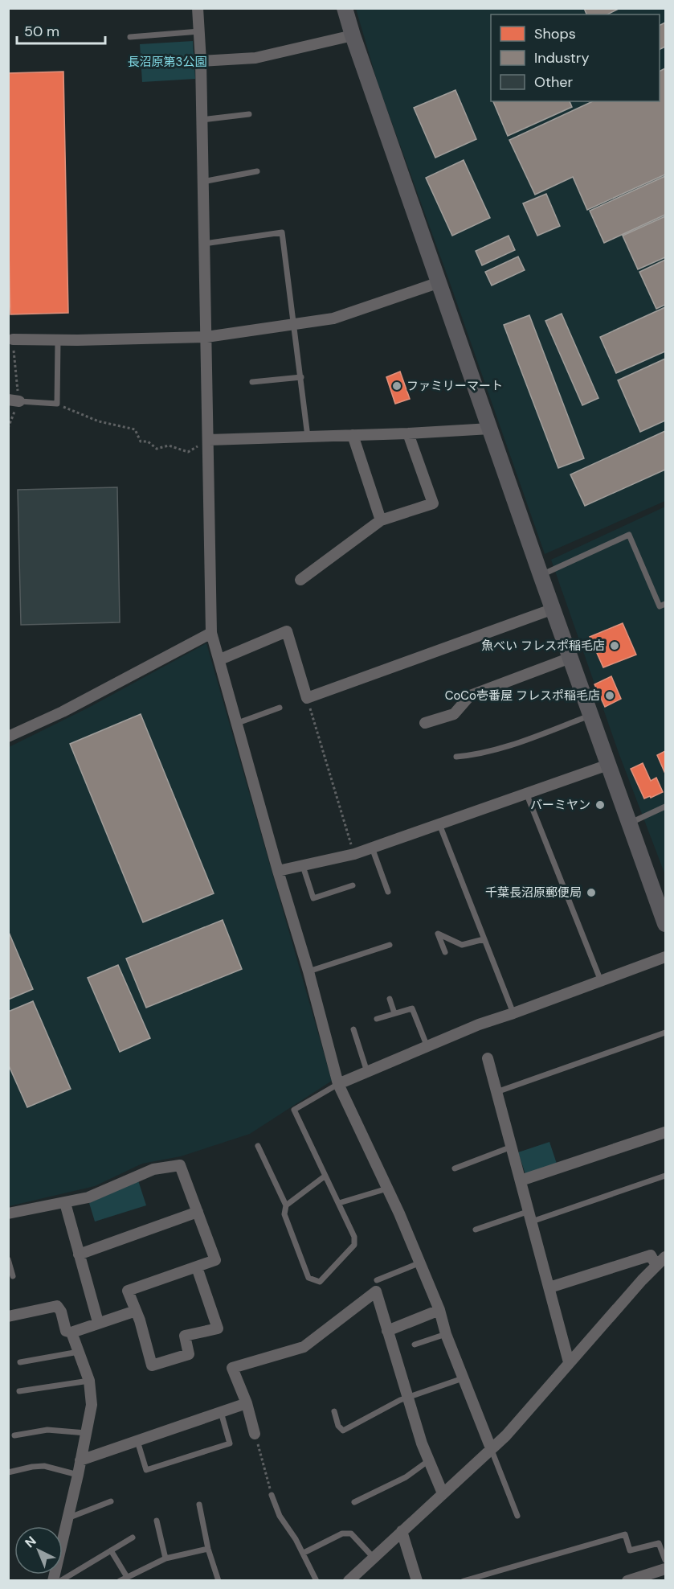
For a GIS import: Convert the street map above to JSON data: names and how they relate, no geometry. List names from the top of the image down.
{
  "parks": ["長沼原第3公園"],
  "places": [
    "ファミリーマート",
    "魚べい フレスポ稲毛店",
    "CoCo壱番屋 フレスポ稲毛店",
    "バーミヤン",
    "千葉長沼原郵便局"
  ],
  "legend": ["Shops", "Industry", "Other"],
  "scale_bar": "50 m",
  "north": "top left"
}
